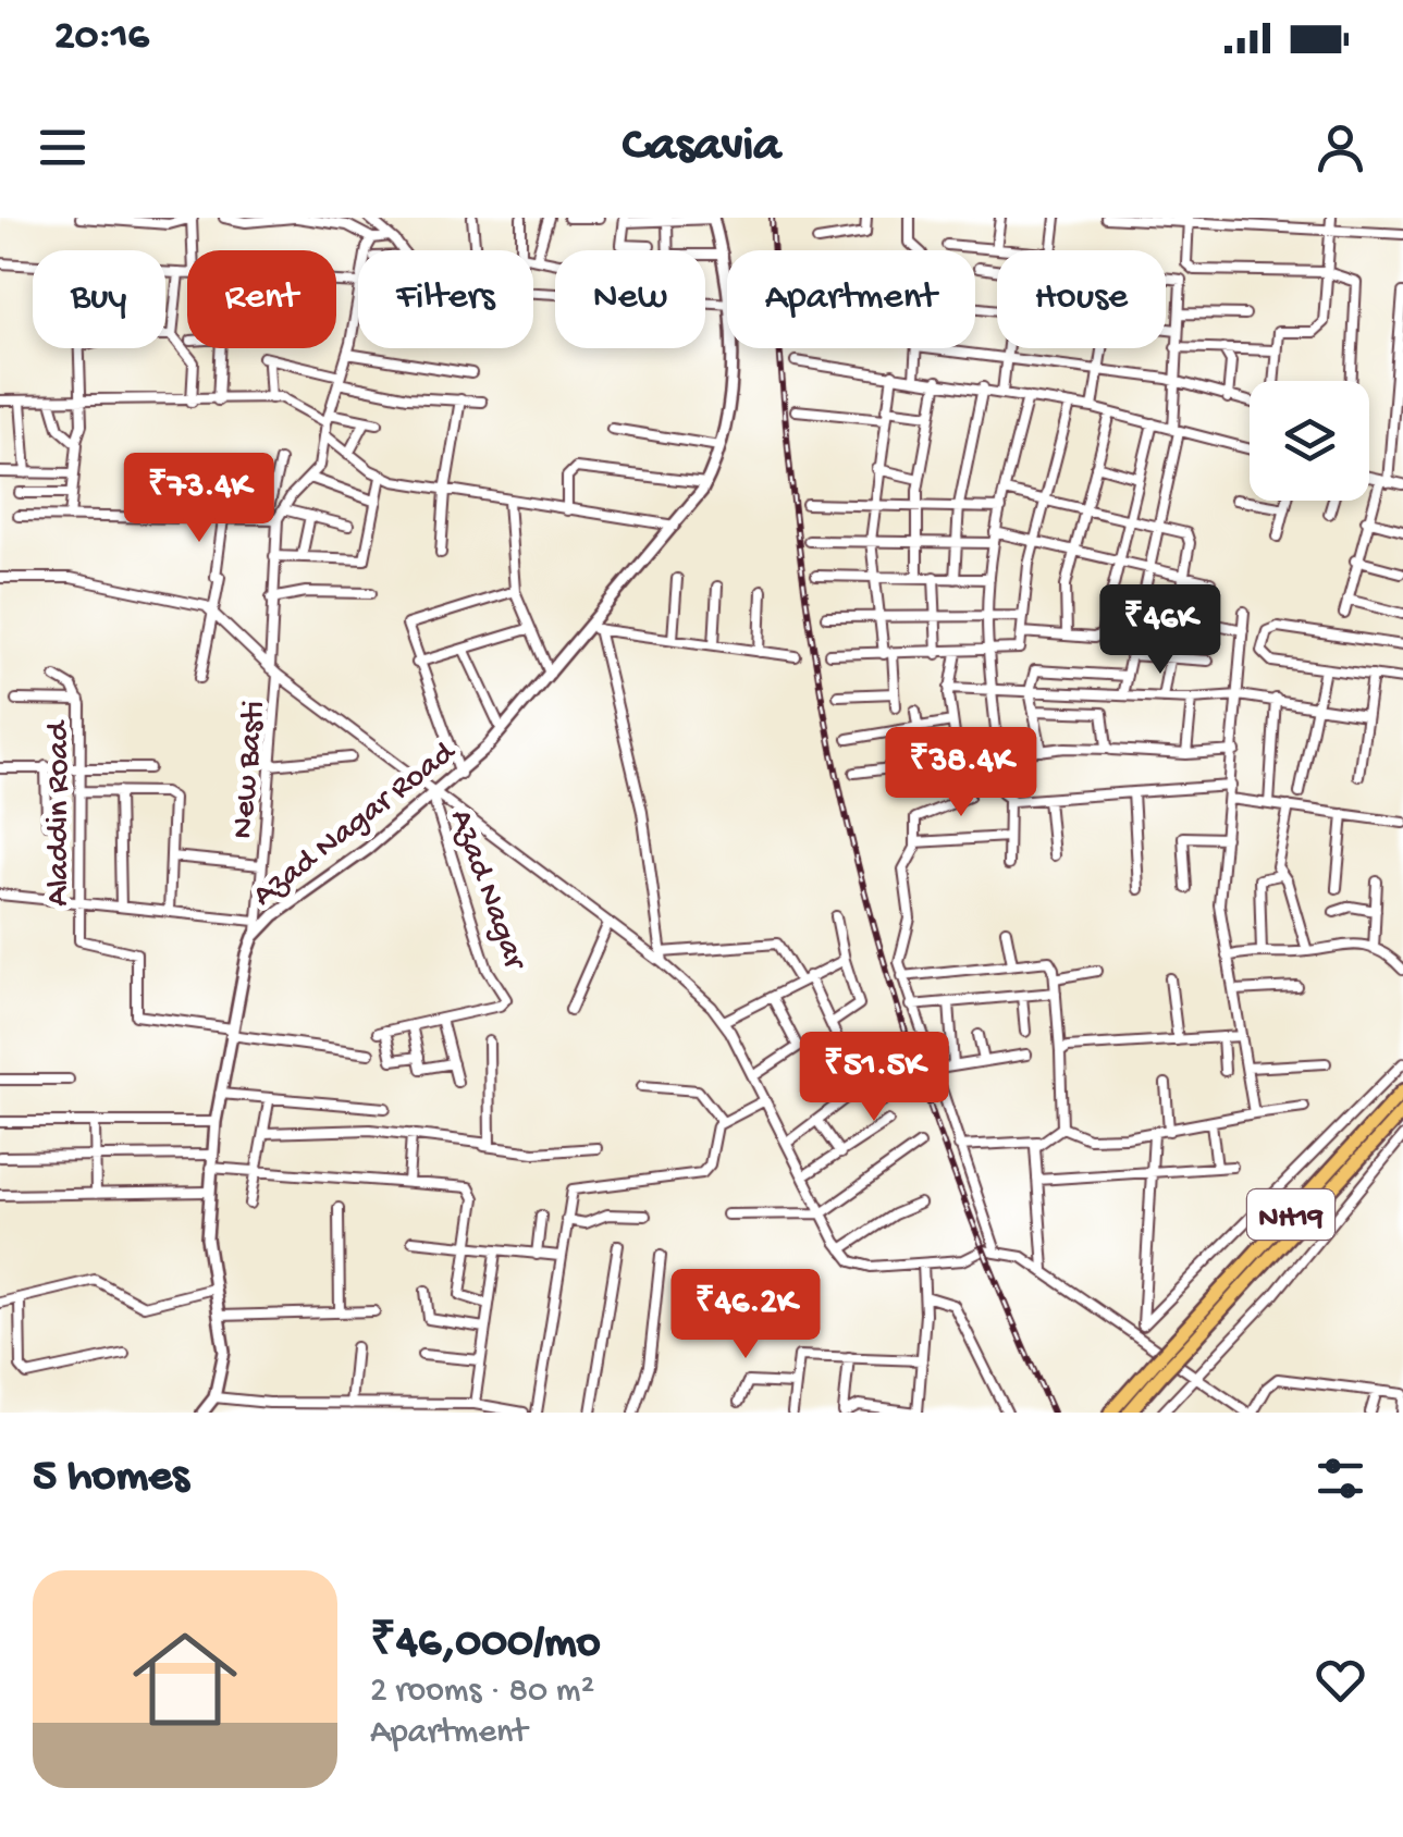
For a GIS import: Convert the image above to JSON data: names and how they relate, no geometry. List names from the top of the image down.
{
  "streets": {
    "highway": ["NH19"],
    "street": [
      "New Basti",
      "Aladdin Road",
      "Azad Nagar Road",
      "Azad Nagar"
    ]
  },
  "crossings": [
    ["New Basti", "Azad Nagar Road"],
    ["Aladdin Road", "Azad Nagar Road"],
    ["Azad Nagar Road", "Azad Nagar"]
  ],
  "page": {
    "status": "20:16",
    "header": "Casavia",
    "chip": [
      "Buy",
      "Rent",
      "Filters",
      "New",
      "Apartment",
      "House"
    ],
    "price": [
      "₹73.4K",
      "₹46K",
      "₹38.4K",
      "₹51.5K",
      "₹46.2K"
    ],
    "heading": "5 homes",
    "list": [
      {
        "name": "₹46,000/mo",
        "note": "2 rooms · 80 m² · Apartment"
      }
    ]
  }
}
